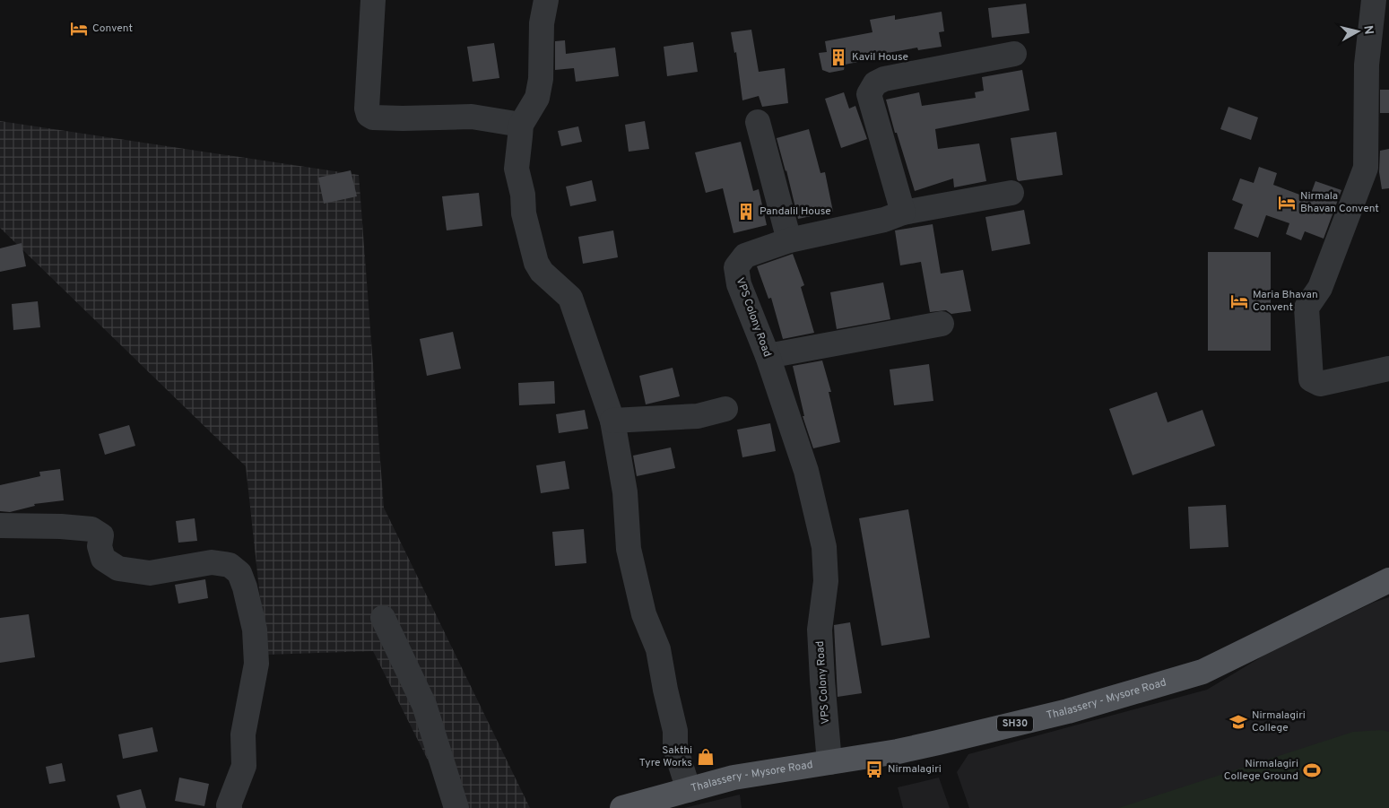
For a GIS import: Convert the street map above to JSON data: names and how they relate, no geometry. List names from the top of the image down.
{
  "streets": {
    "main road": ["Thalassery - Mysore Road", "SH30"],
    "street": ["VPS Colony Road"]
  },
  "crossings": [
    ["VPS Colony Road", "Thalassery - Mysore Road"]
  ],
  "places": {
    "hotel": ["Convent", "Nirmala Bhavan Convent", "Maria Bhavan Convent"],
    "building": ["Kavil House", "Pandalil House"],
    "school or university": ["Nirmalagiri College"],
    "shop": ["Sakthi Tyre Works"],
    "bus stop": ["Nirmalagiri"],
    "sports": ["Nirmalagiri College Ground"]
  },
  "north": "right"
}
